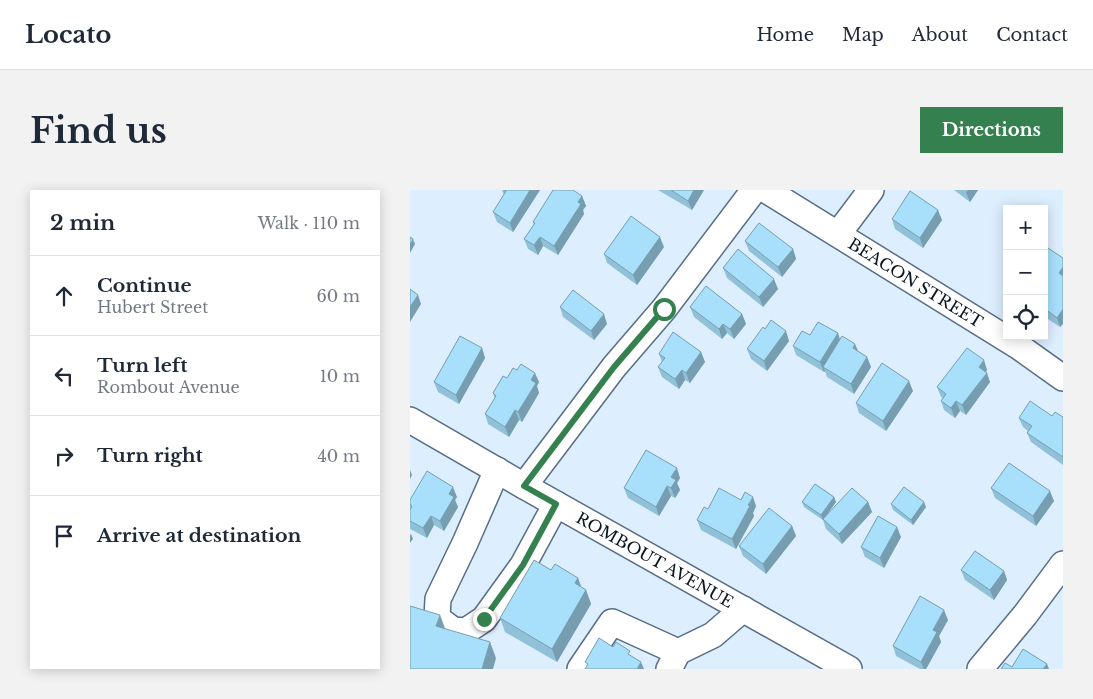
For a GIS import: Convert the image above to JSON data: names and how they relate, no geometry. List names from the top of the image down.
{
  "streets": {
    "street": ["BEACON STREET", "ROMBOUT AVENUE"]
  },
  "page": {
    "header": "Locato",
    "nav": [
      "Home",
      "Map",
      "About",
      "Contact"
    ],
    "buttons": "Directions",
    "title": "Find us",
    "heading": ["2 min", "Walk · 110 m"],
    "map_buttons": ["+", "−"],
    "list": [
      ["Continue", "Hubert Street", "60 m"],
      ["Turn left", "Rombout Avenue", "10 m"],
      ["Turn right", "40 m"],
      "Arrive at destination"
    ]
  }
}
